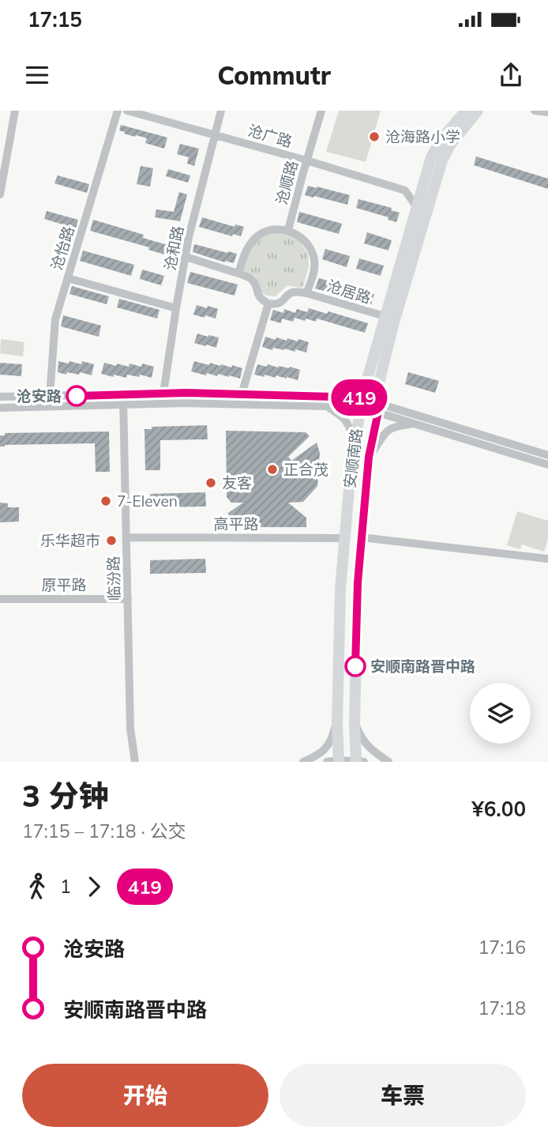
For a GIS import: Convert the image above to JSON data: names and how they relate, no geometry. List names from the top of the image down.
{
  "streets": {
    "main road": ["安顺南路"],
    "street": [
      "沧广路",
      "沧顺路",
      "沧怡路",
      "沧和路",
      "沧居路",
      "高平路",
      "临汾路",
      "原平路"
    ]
  },
  "crossings": [
    ["沧广路", "沧顺路"],
    ["沧广路", "沧和路"],
    ["沧顺路", "沧居路"],
    ["沧居路", "安顺南路"],
    ["安顺南路", "高平路"],
    ["高平路", "临汾路"],
    ["临汾路", "原平路"]
  ],
  "places": [
    "沧海路小学",
    "沧安路",
    "正合茂",
    "友客",
    "7-Eleven",
    "乐华超市",
    "安顺南路晋中路"
  ],
  "lines": ["bus line 419"],
  "page": {
    "status": "17:15",
    "header": "Commutr",
    "on_map": "419",
    "heading": ["3 分钟", "17:15 – 17:18 · 公交", "¥6.00"],
    "legs": ["1", "419"],
    "list": [
      {
        "name": "沧安路",
        "value": "17:16"
      },
      {
        "name": "安顺南路晋中路",
        "value": "17:18"
      }
    ],
    "buttons": ["开始", "车票"]
  }
}
